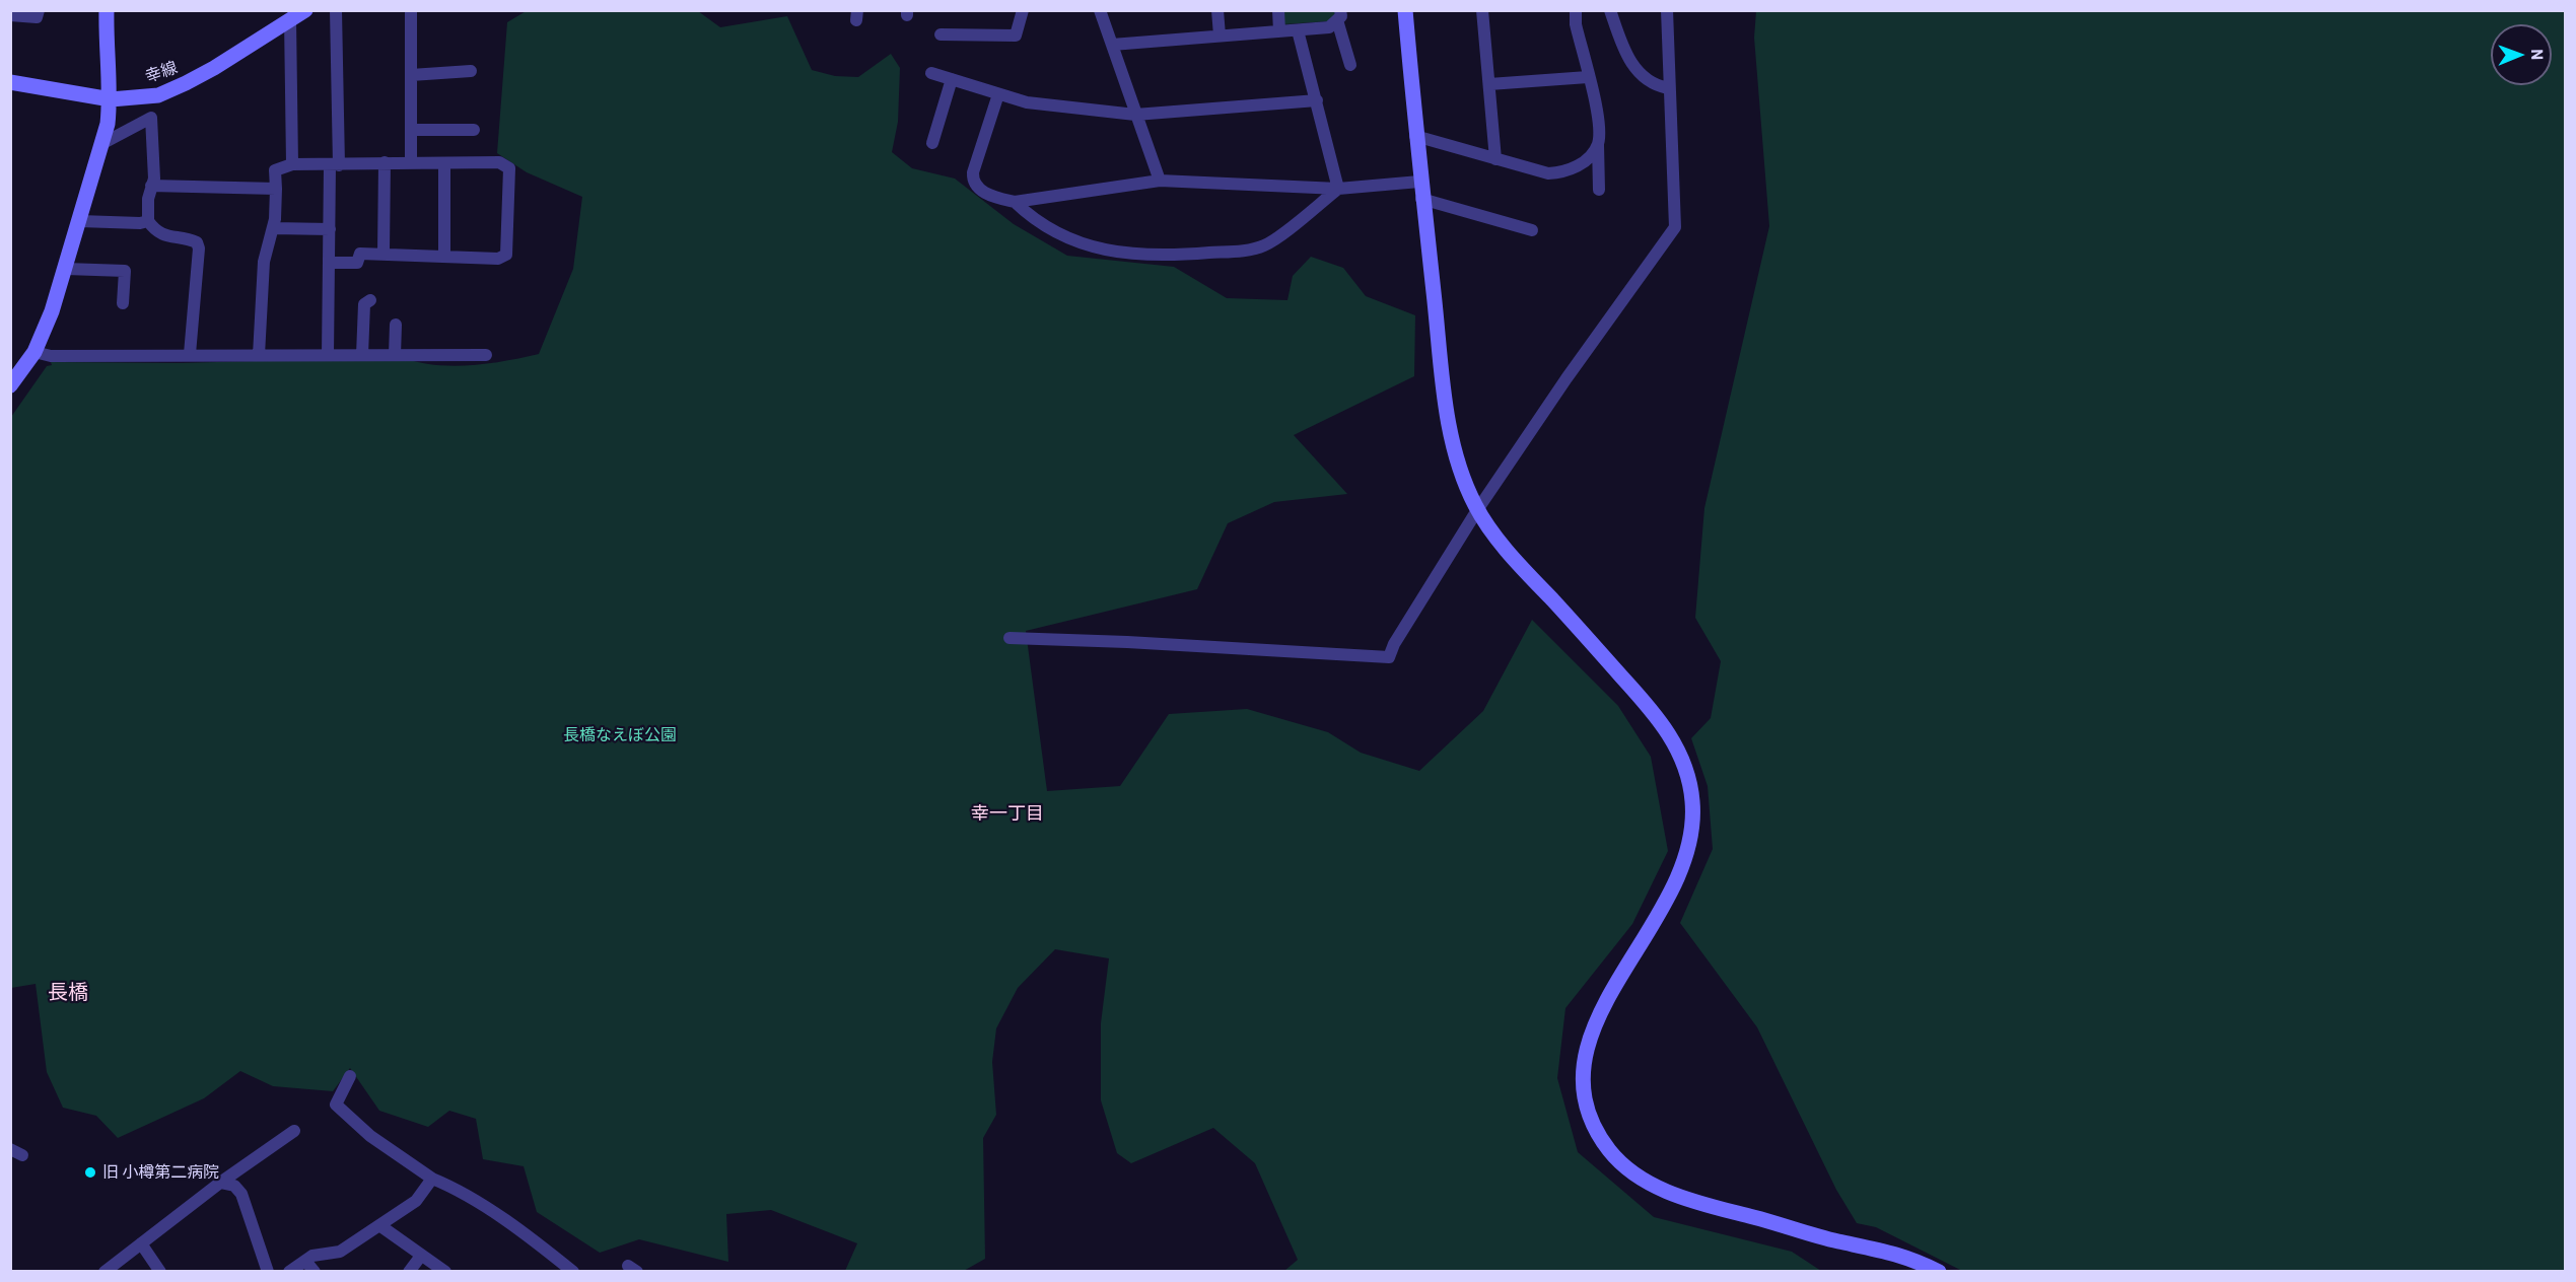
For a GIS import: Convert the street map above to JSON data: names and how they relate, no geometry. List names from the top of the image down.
{
  "streets": {
    "street": ["幸線"]
  },
  "districts": ["幸一丁目", "長橋"],
  "parks": ["長橋なえぼ公園"],
  "places": ["旧 小樽第二病院"],
  "north": "right"
}
